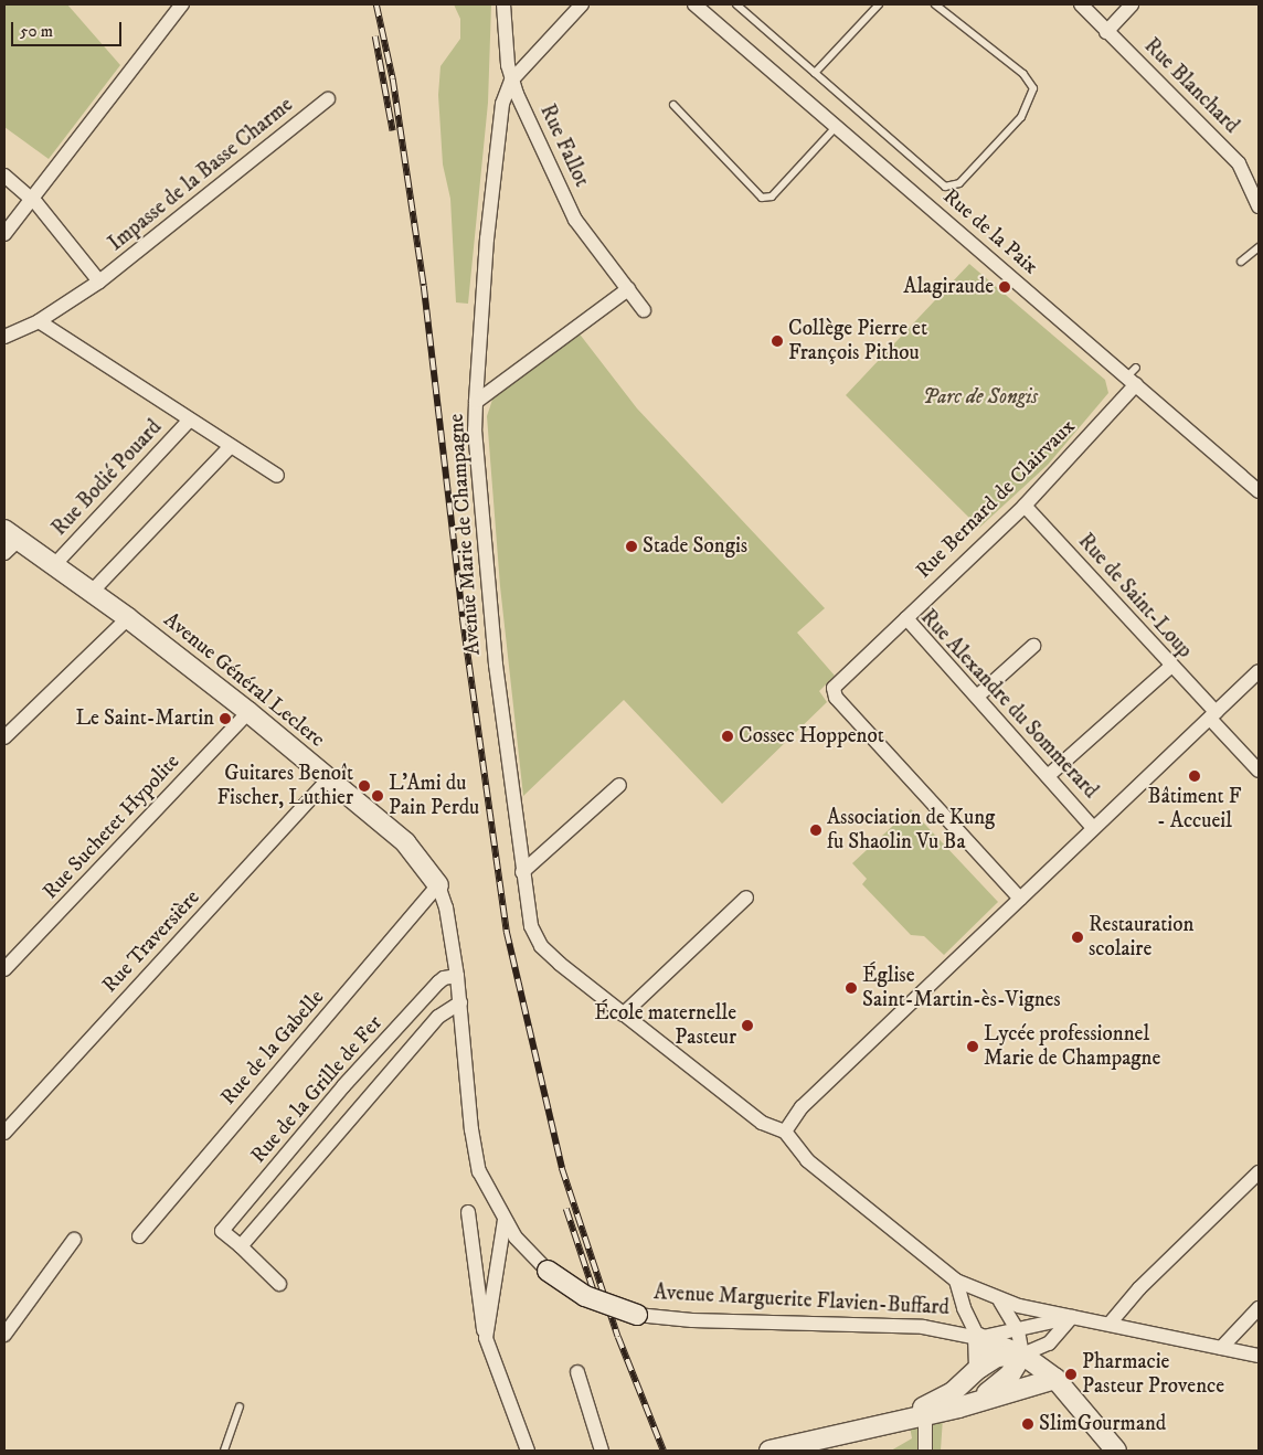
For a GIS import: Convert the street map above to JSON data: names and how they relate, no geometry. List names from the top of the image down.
{
  "streets": {
    "main road": ["Avenue Général Leclerc", "Avenue Marguerite Flavien-Buffard"],
    "street": [
      "Rue Blanchard",
      "Rue Fallot",
      "Impasse de la Basse Charme",
      "Rue de la Paix",
      "Rue Bodié Pouard",
      "Rue Bernard de Clairvaux",
      "Avenue Marie de Champagne",
      "Rue de Saint-Loup",
      "Rue Alexandre du Sommerard",
      "Rue Suchetet Hypolite",
      "Rue Traversière",
      "Rue de la Gabelle",
      "Rue de la Grille de Fer"
    ]
  },
  "crossings": [
    ["Rue Fallot", "Avenue Marie de Champagne"],
    ["Impasse de la Basse Charme", "Rue Bodié Pouard"],
    ["Rue de la Paix", "Rue Bernard de Clairvaux"],
    ["Rue Bodié Pouard", "Avenue Général Leclerc"],
    ["Rue Bernard de Clairvaux", "Rue de Saint-Loup"],
    ["Rue Bernard de Clairvaux", "Rue Alexandre du Sommerard"],
    ["Avenue Général Leclerc", "Rue Suchetet Hypolite"],
    ["Avenue Général Leclerc", "Rue Traversière"],
    ["Avenue Général Leclerc", "Rue de la Gabelle"],
    ["Avenue Général Leclerc", "Avenue Marguerite Flavien-Buffard"],
    ["Rue de la Gabelle", "Avenue Marguerite Flavien-Buffard"],
    ["Rue de la Grille de Fer", "Avenue Marguerite Flavien-Buffard"]
  ],
  "parks": ["Parc de Songis"],
  "places": [
    "Alagiraude",
    "Collège Pierre et François Pithou",
    "Stade Songis",
    "Le Saint-Martin",
    "Cossec Hoppenot",
    "Bâtiment F - Accueil",
    "Guitares Benoît Fischer, Luthier",
    "L'Ami du Pain Perdu",
    "Association de Kung fu Shaolin Vu Ba",
    "Restauration scolaire",
    "Église Saint-Martin-ès-Vignes",
    "École maternelle Pasteur",
    "Lycée professionnel Marie de Champagne",
    "Pharmacie Pasteur Provence",
    "SlimGourmand"
  ],
  "scale_bar": "50 m"
}
